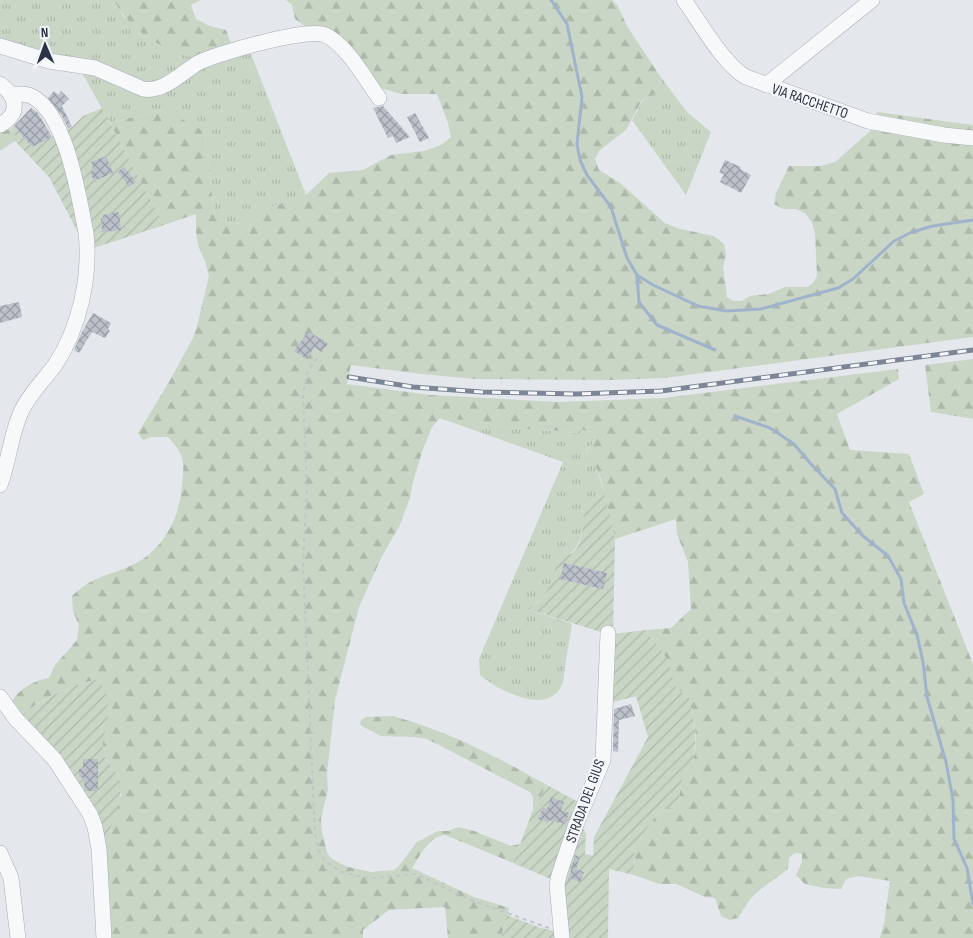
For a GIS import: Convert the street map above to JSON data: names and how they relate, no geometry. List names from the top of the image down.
{
  "streets": {
    "street": ["VIA RACCHETTO", "STRADA DEL GIUS"]
  },
  "north": "top"
}
